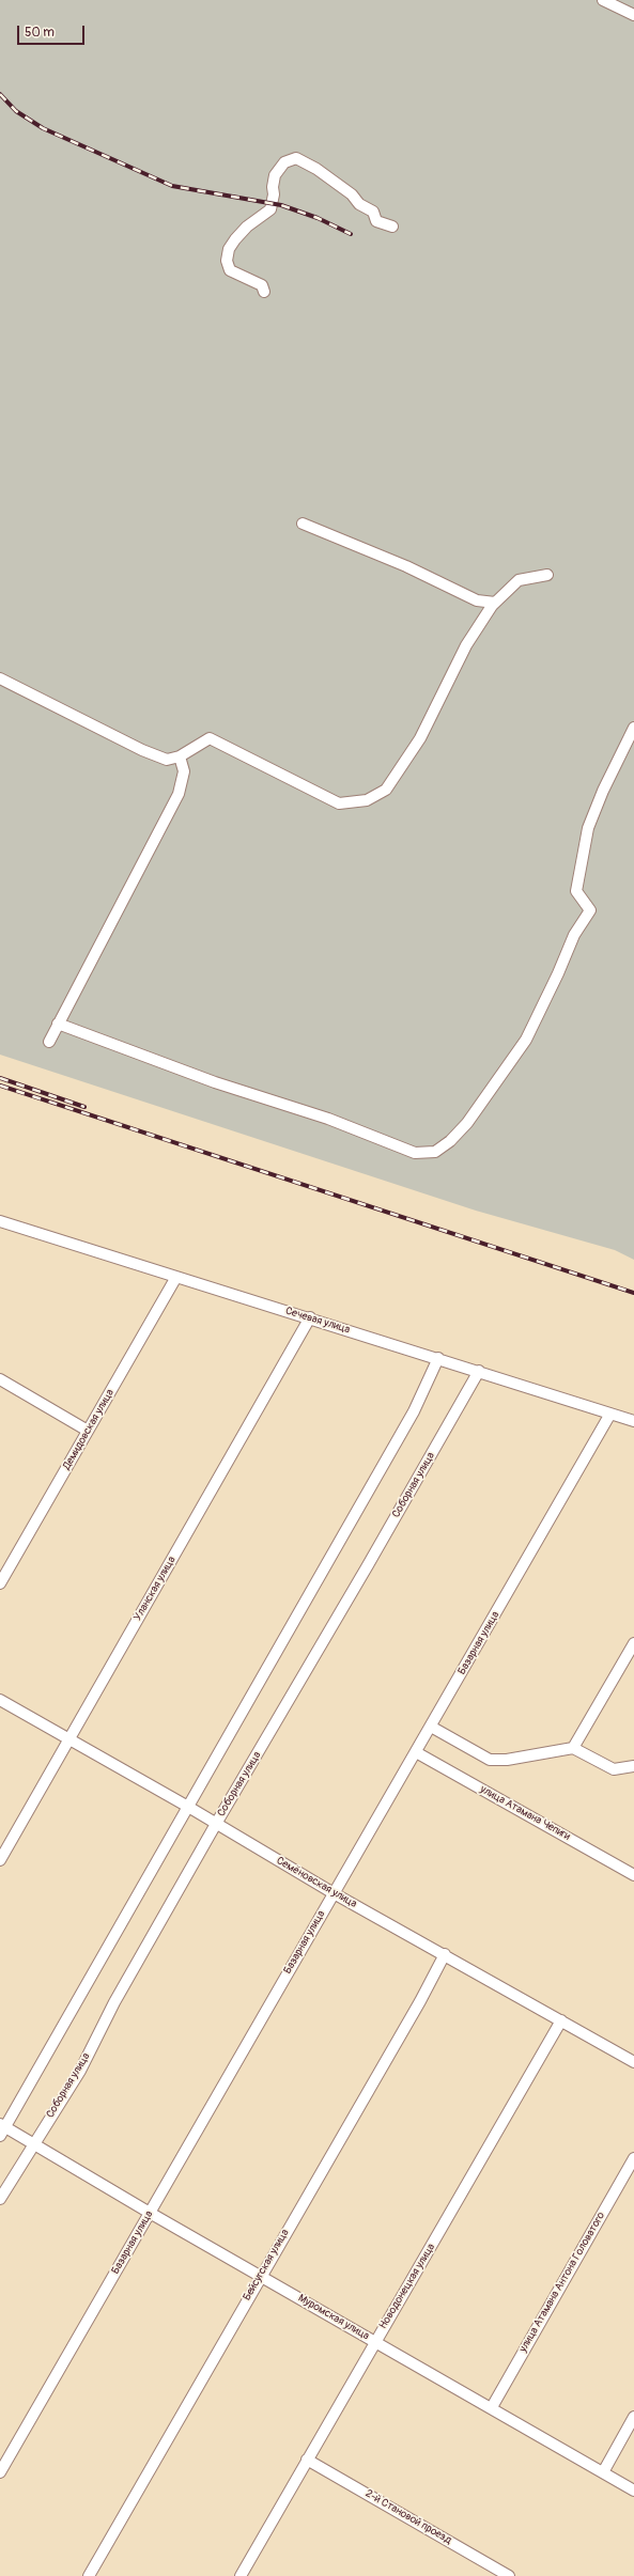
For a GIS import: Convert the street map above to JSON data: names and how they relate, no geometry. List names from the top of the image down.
{
  "streets": {
    "street": [
      "Сечевая улица",
      "Демидовская улица",
      "Соборная улица",
      "Уланская улица",
      "Базарная улица",
      "улица Атамана Чепиги",
      "Семёновская улица",
      "Бейсугская улица",
      "улица Атамана Антона Головатого",
      "Новодонецкая улица",
      "Муромская улица",
      "2-й Становой проезд"
    ]
  },
  "crossings": [
    ["Сечевая улица", "Демидовская улица"],
    ["Сечевая улица", "Соборная улица"],
    ["Сечевая улица", "Уланская улица"],
    ["Сечевая улица", "Базарная улица"],
    ["Соборная улица", "Семёновская улица"],
    ["Соборная улица", "Муромская улица"],
    ["Уланская улица", "Семёновская улица"],
    ["Базарная улица", "улица Атамана Чепиги"],
    ["Базарная улица", "Семёновская улица"],
    ["Базарная улица", "Муромская улица"],
    ["Семёновская улица", "Бейсугская улица"],
    ["Семёновская улица", "Новодонецкая улица"],
    ["Бейсугская улица", "Муромская улица"],
    ["улица Атамана Антона Головатого", "Муромская улица"],
    ["Новодонецкая улица", "Муромская улица"],
    ["Новодонецкая улица", "2-й Становой проезд"]
  ],
  "scale_bar": "50 m"
}
